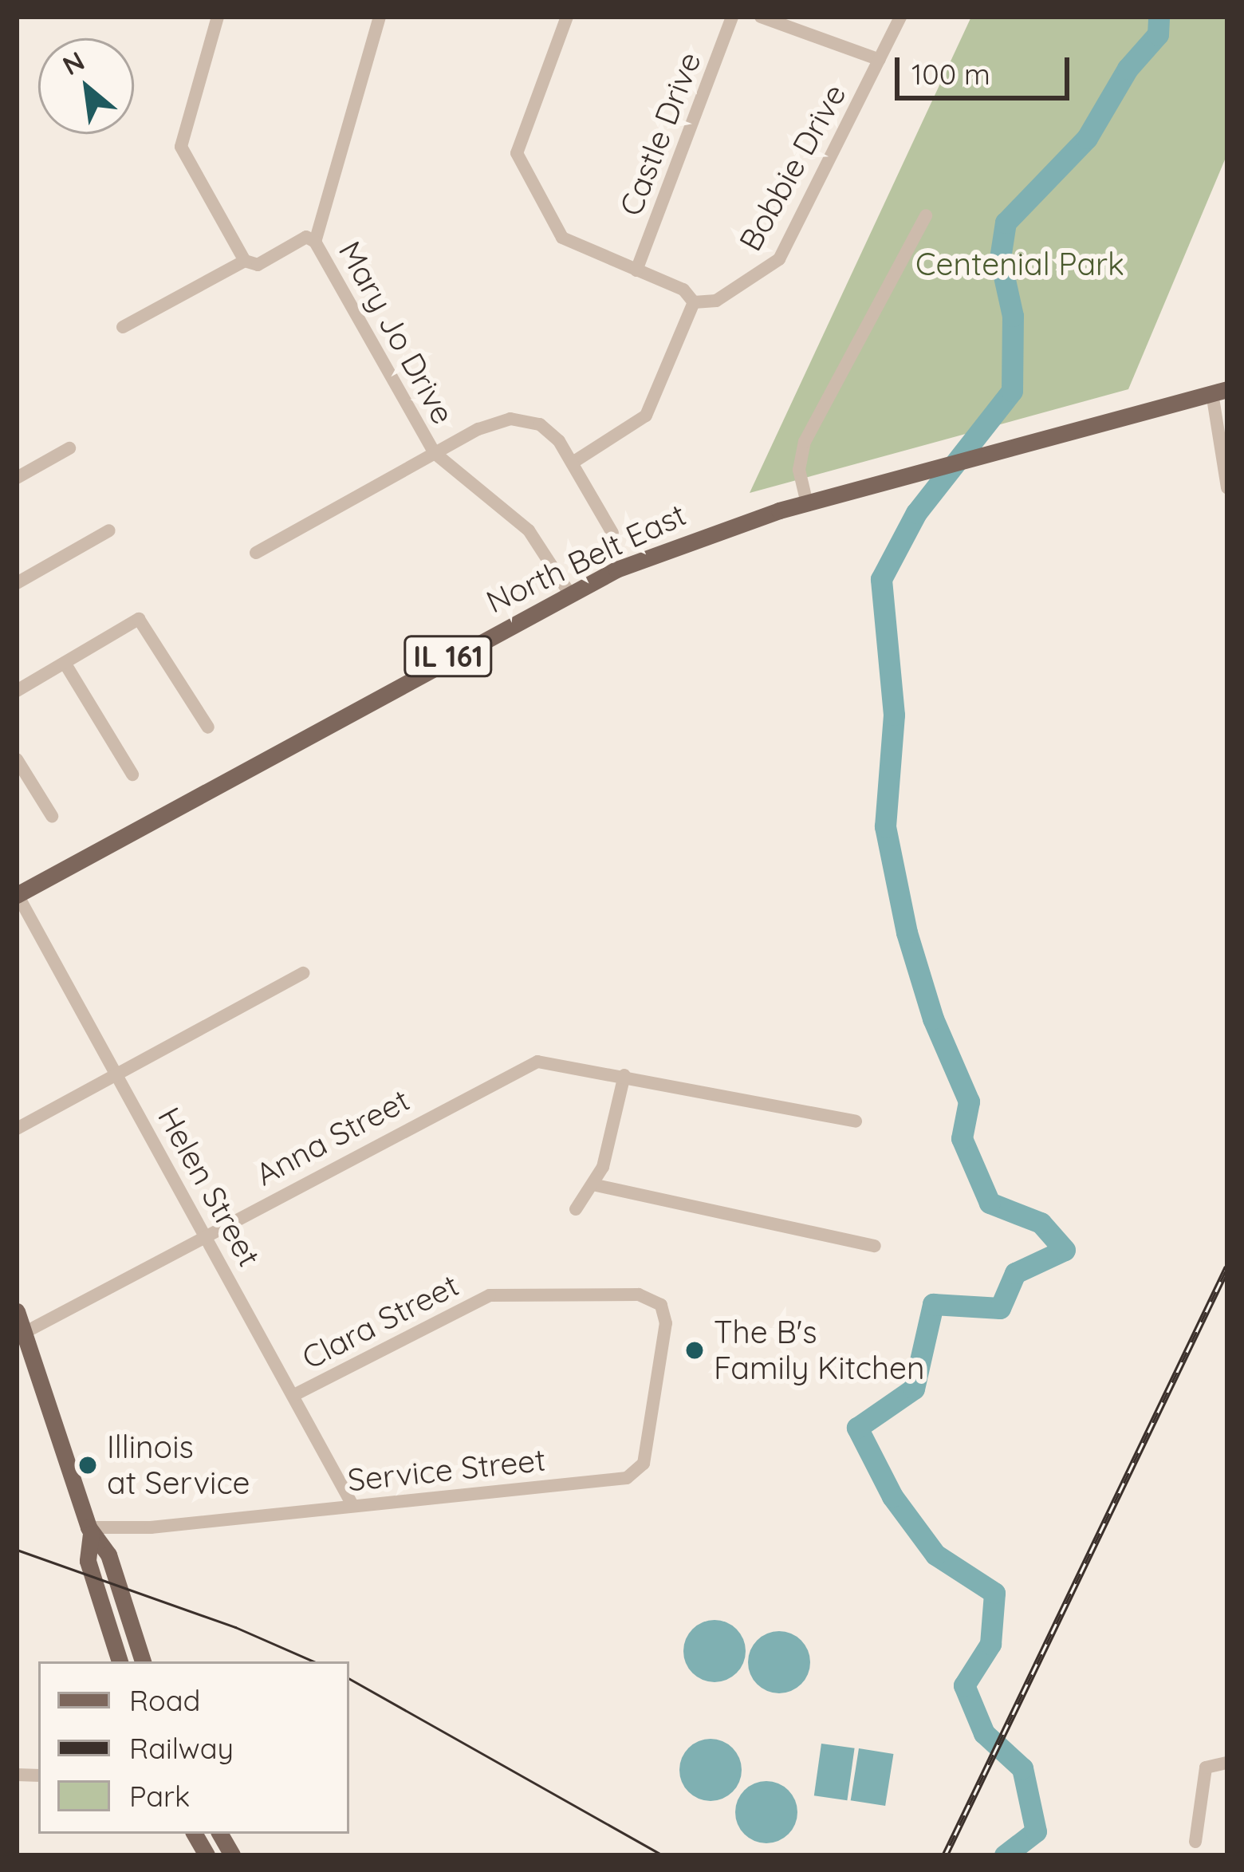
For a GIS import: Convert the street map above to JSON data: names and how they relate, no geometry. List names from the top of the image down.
{
  "streets": {
    "main road": ["North Belt East", "IL 161"],
    "street": [
      "Castle Drive",
      "Bobbie Drive",
      "Mary Jo Drive",
      "Anna Street",
      "Helen Street",
      "Clara Street",
      "Service Street"
    ]
  },
  "crossings": [
    ["North Belt East", "Helen Street"],
    ["Anna Street", "Helen Street"],
    ["Helen Street", "Clara Street"],
    ["Helen Street", "Service Street"],
    ["Clara Street", "Service Street"]
  ],
  "parks": ["Centenial Park"],
  "places": ["The B's Family Kitchen", "Illinois at Service"],
  "legend": ["Road", "Railway", "Park"],
  "scale_bar": "100 m",
  "north": "top left"
}
